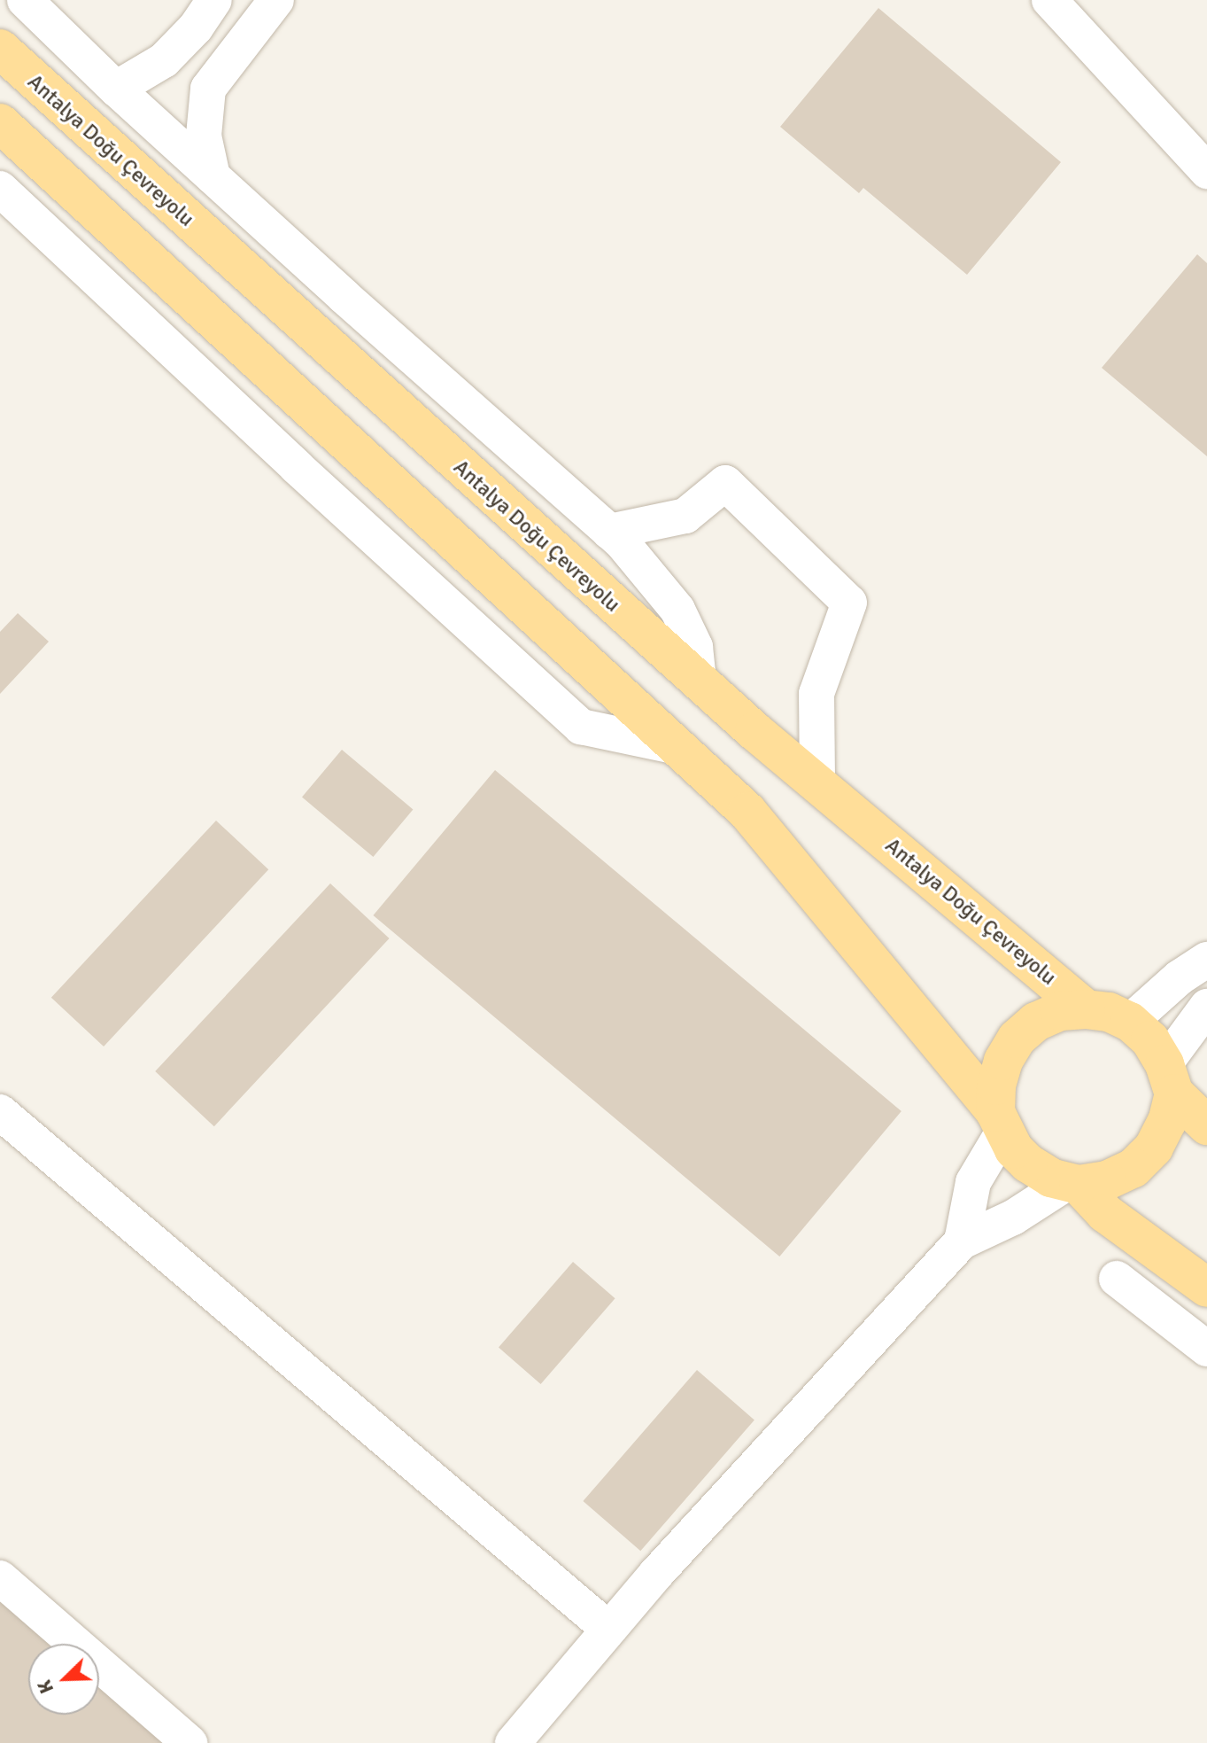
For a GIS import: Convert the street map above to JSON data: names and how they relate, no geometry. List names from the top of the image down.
{
  "streets": {
    "main road": ["Antalya Doğu Çevreyolu"]
  },
  "north": "bottom left"
}
